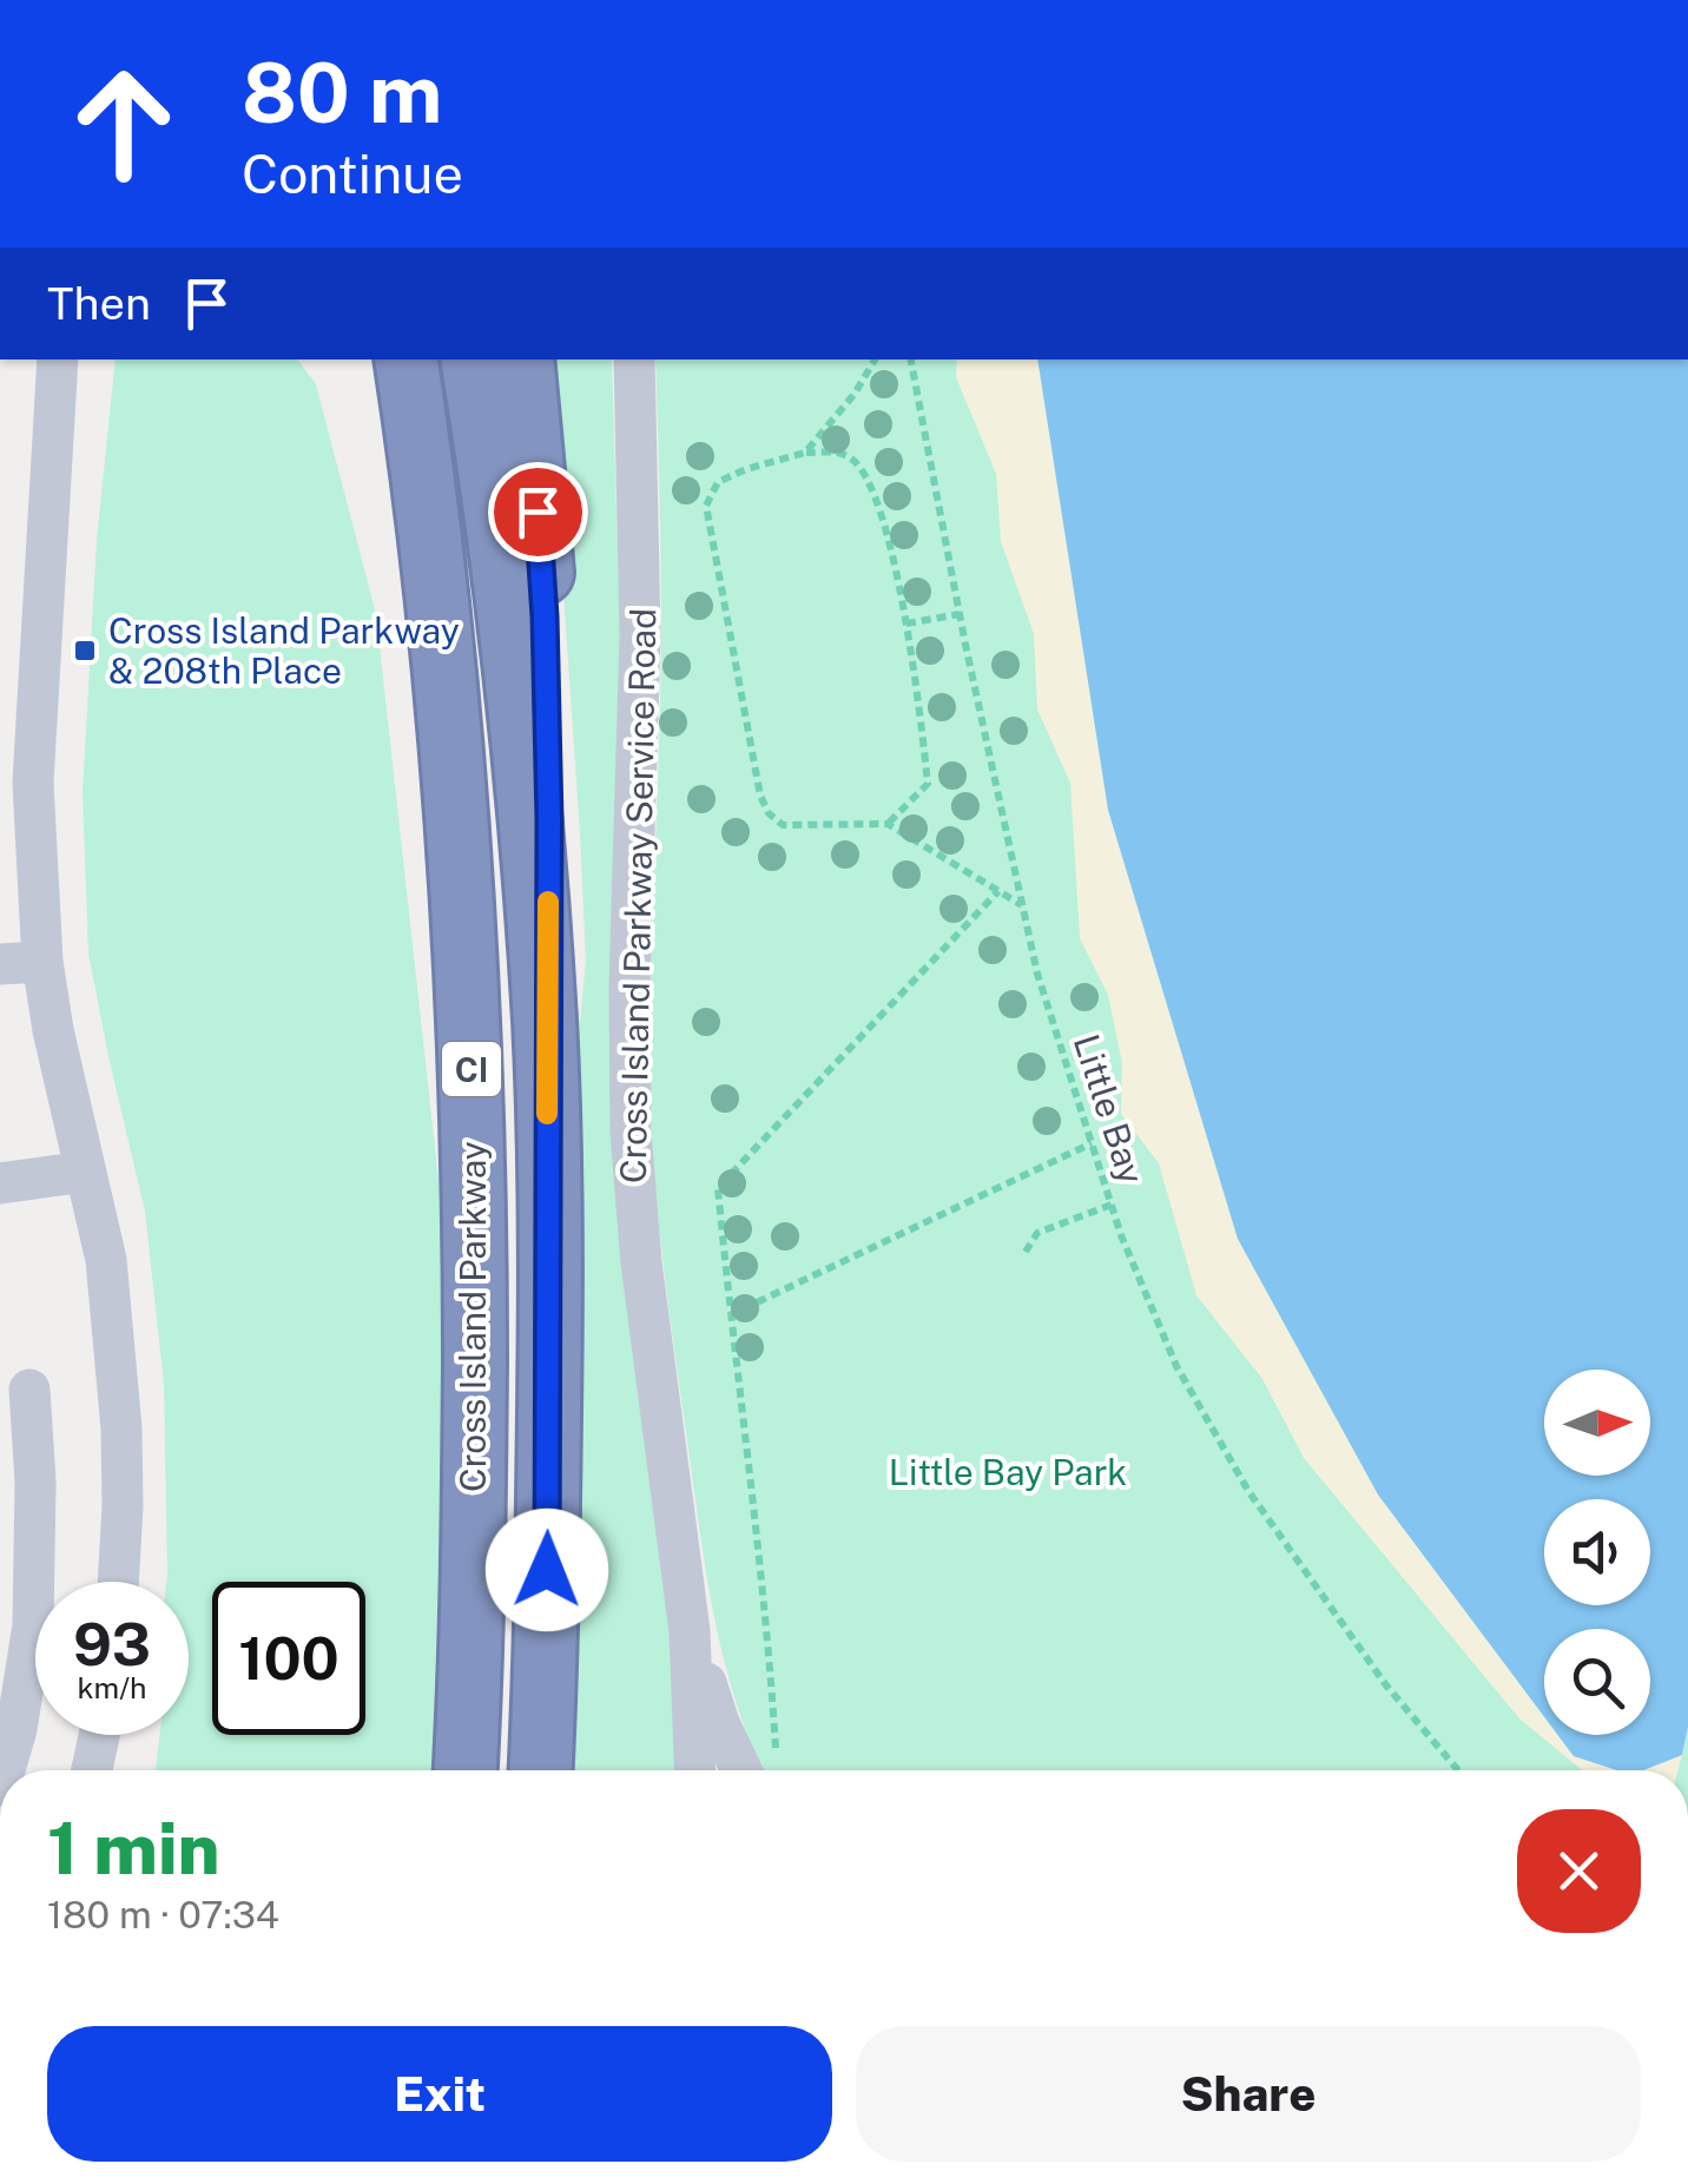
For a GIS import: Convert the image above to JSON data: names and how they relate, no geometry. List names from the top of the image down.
{
  "streets": {
    "highway": ["CI", "Cross Island Parkway"],
    "street": ["Cross Island Parkway Service Road"],
    "path": ["Little Bay"]
  },
  "parks": ["Little Bay Park"],
  "places": {
    "transit": ["Cross Island Parkway & 208th Place"]
  },
  "north": "right",
  "page": {
    "turn": ["80 m", "Continue"],
    "then": "Then",
    "speed": "93 km/h",
    "limit": "100",
    "heading": ["1 min", "180 m · 07:34"],
    "buttons": ["Exit", "Share"]
  }
}
